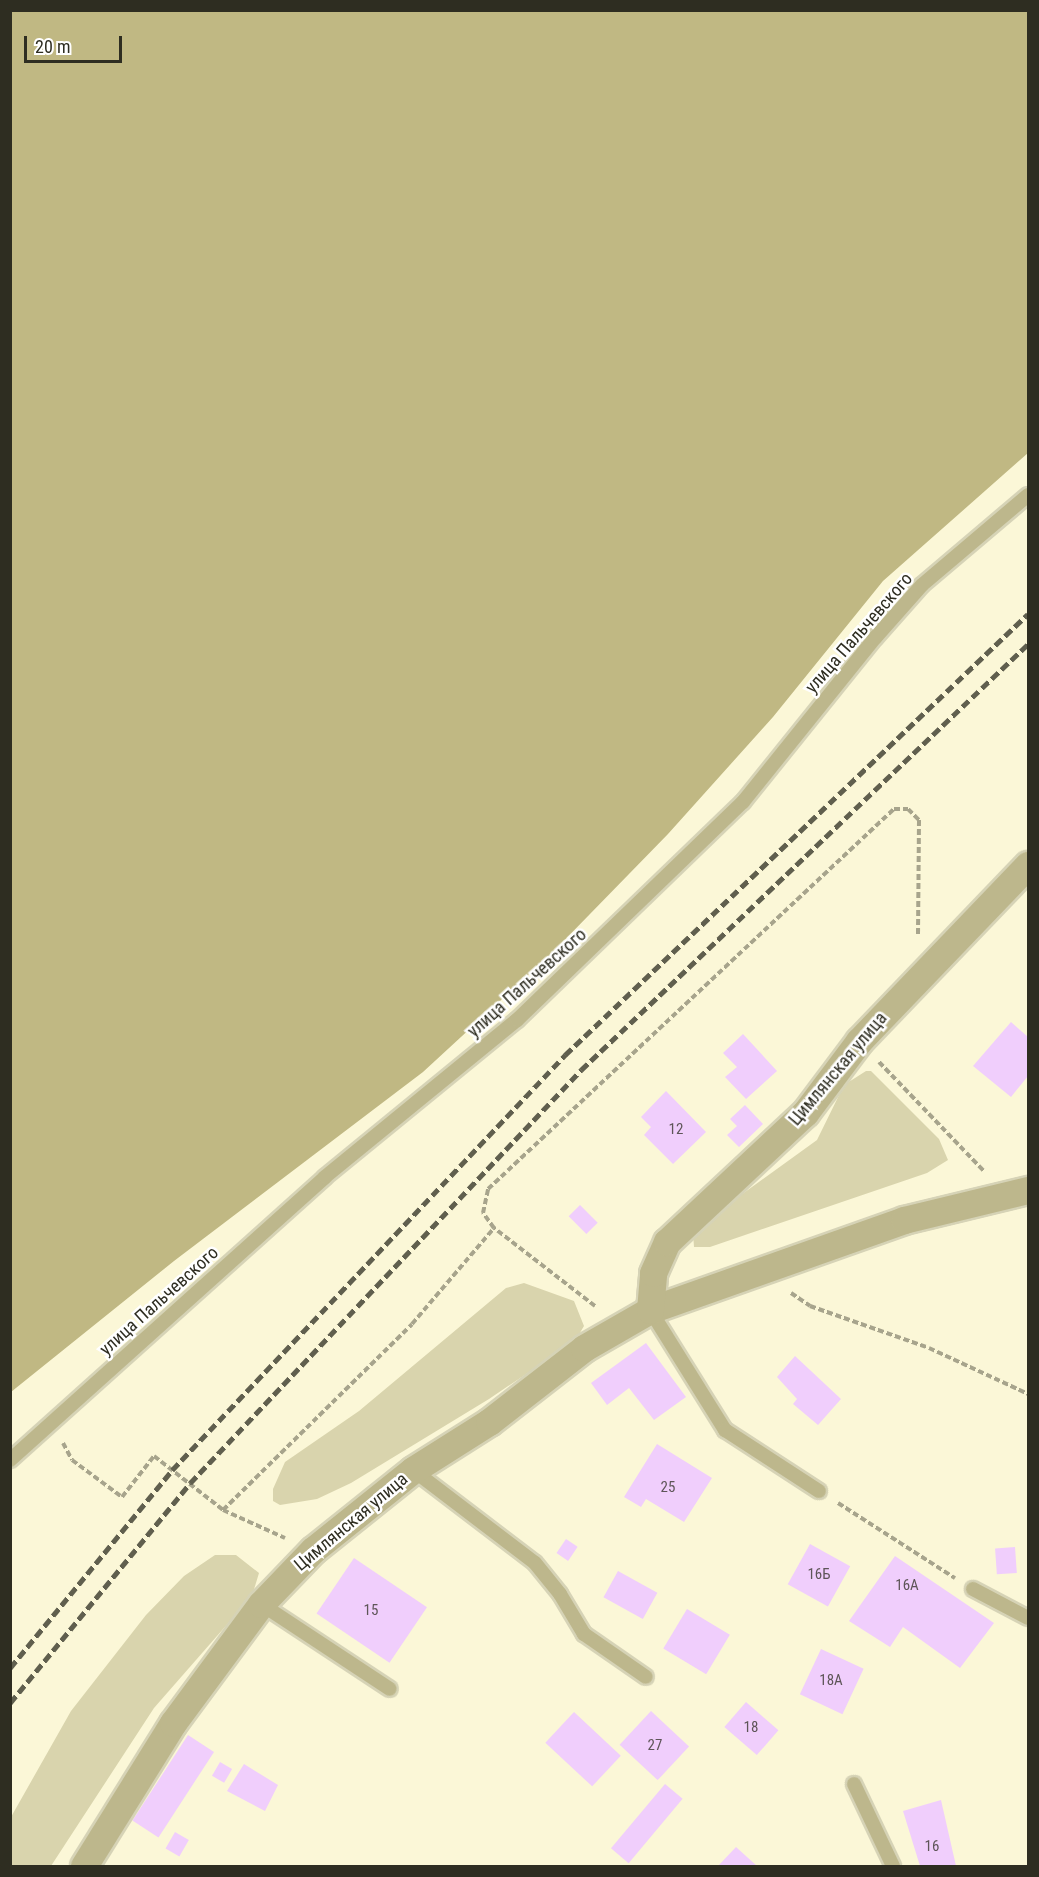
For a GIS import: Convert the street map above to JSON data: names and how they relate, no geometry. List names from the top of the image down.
{
  "streets": {
    "street": ["Цимлянская улица"],
    "lane": ["улица Пальчевского"]
  },
  "house_numbers": [
    "12",
    "25",
    "16Б",
    "16А",
    "15",
    "18А",
    "18",
    "27",
    "16"
  ],
  "scale_bar": "20 m"
}
